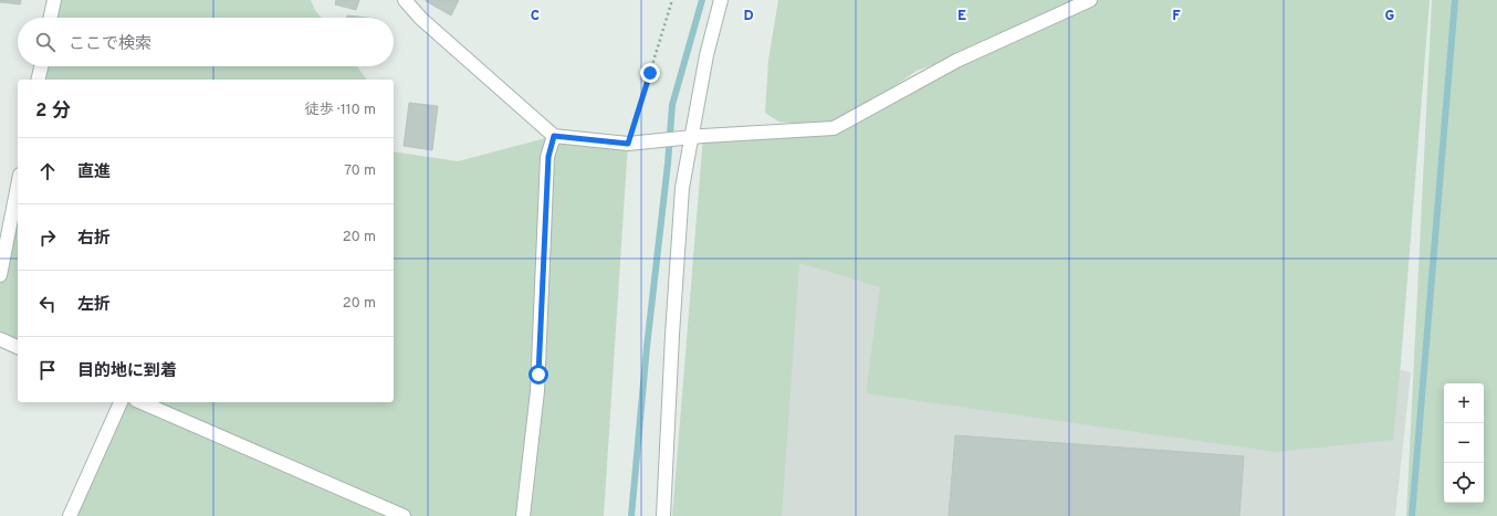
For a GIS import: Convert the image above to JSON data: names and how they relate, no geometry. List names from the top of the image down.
{
  "page": {
    "search": "ここで検索",
    "heading": ["2 分", "徒歩 · 110 m"],
    "list": [
      ["直進", "70 m"],
      ["右折", "20 m"],
      ["左折", "20 m"],
      "目的地に到着"
    ],
    "map_buttons": ["+", "−"]
  },
  "grid": {
    "columns": [
      "C",
      "D",
      "E",
      "F",
      "G"
    ]
  }
}
